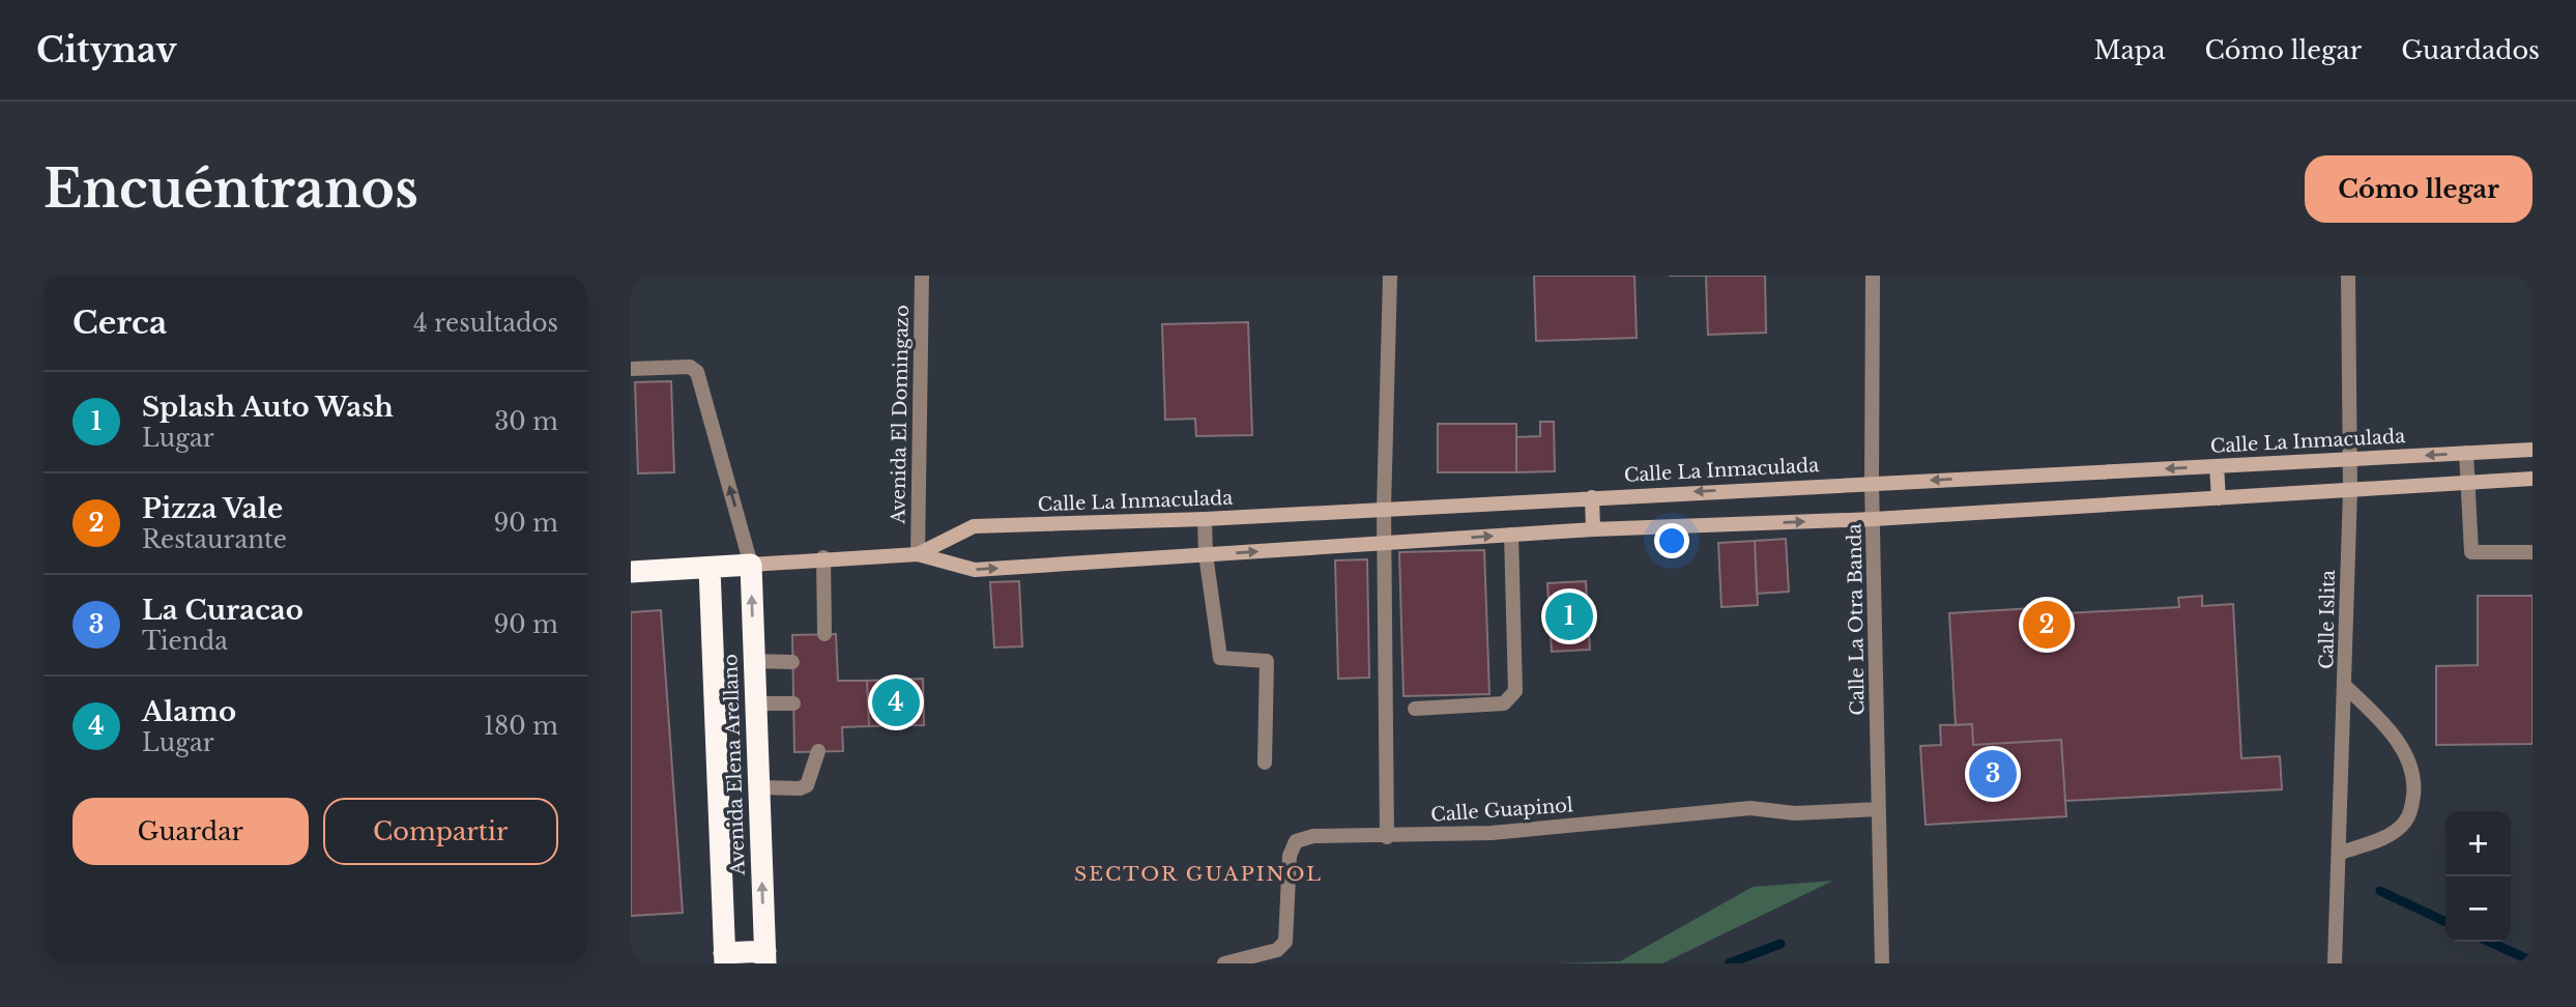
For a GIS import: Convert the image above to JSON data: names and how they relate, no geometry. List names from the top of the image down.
{
  "streets": {
    "highway": ["Avenida Elena Arellano"],
    "main road": ["Calle La Inmaculada"],
    "street": [
      "Avenida El Domingazo",
      "Calle La Otra Banda",
      "Calle Islita",
      "Calle Guapinol"
    ]
  },
  "crossings": [
    ["Avenida El Domingazo", "Calle La Inmaculada"],
    ["Calle La Inmaculada", "Calle La Otra Banda"],
    ["Calle La Inmaculada", "Calle Islita"],
    ["Calle La Inmaculada", "Avenida Elena Arellano"],
    ["Calle La Otra Banda", "Calle Guapinol"]
  ],
  "districts": ["SECTOR GUAPINOL"],
  "page": {
    "header": "Citynav",
    "nav": ["Mapa", "Cómo llegar", "Guardados"],
    "buttons": [
      "Cómo llegar",
      ["Guardar", "Compartir"]
    ],
    "title": "Encuéntranos",
    "heading": ["Cerca", "4 resultados"],
    "list": [
      {
        "mark": "1",
        "name": "Splash Auto Wash",
        "note": "Lugar",
        "value": "30 m"
      },
      {
        "mark": "2",
        "name": "Pizza Vale",
        "note": "Restaurante",
        "value": "90 m"
      },
      {
        "mark": "3",
        "name": "La Curacao",
        "note": "Tienda",
        "value": "90 m"
      },
      {
        "mark": "4",
        "name": "Alamo",
        "note": "Lugar",
        "value": "180 m"
      }
    ],
    "pins": [
      "1",
      "2",
      "4",
      "3"
    ],
    "map_buttons": ["+", "−"]
  }
}
